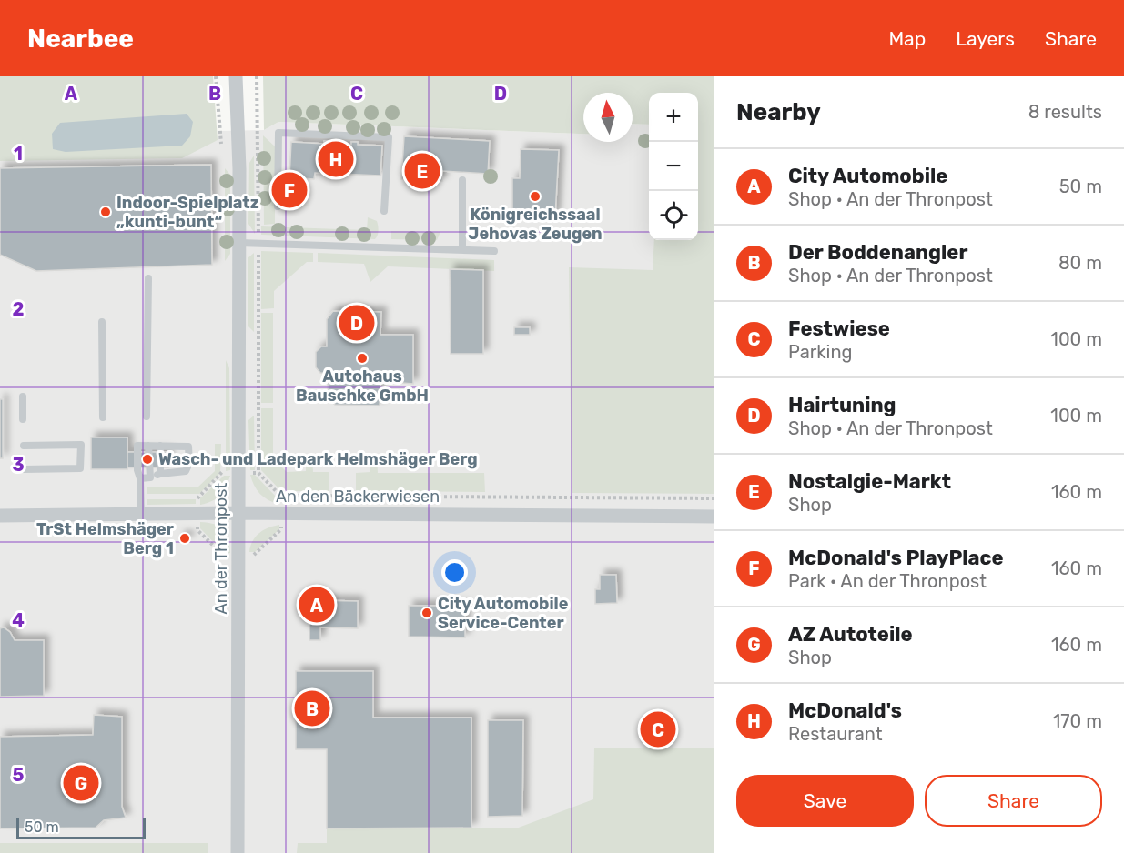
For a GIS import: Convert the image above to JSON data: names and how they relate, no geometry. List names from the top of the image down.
{
  "streets": {
    "street": ["An den Bäckerwiesen", "An der Thronpost"]
  },
  "crossings": [
    ["An den Bäckerwiesen", "An der Thronpost"]
  ],
  "places": [
    "Königreichssaal Jehovas Zeugen",
    "Indoor-Spielplatz „kunti-bunt“",
    "Autohaus Bauschke GmbH",
    "Wasch- und Ladepark Helmshäger Berg",
    "TrSt Helmshäger Berg 1",
    "City Automobile Service-Center"
  ],
  "scale_bar": "50 m",
  "north": "top",
  "page": {
    "header": "Nearbee",
    "nav": ["Map", "Layers", "Share"],
    "heading": ["Nearby", "8 results"],
    "map_buttons": ["+", "−"],
    "pins": [
      "H",
      "E",
      "F",
      "D",
      "A",
      "B",
      "C",
      "G"
    ],
    "list": [
      {
        "mark": "A",
        "name": "City Automobile",
        "note": "Shop · An der Thronpost",
        "value": "50 m"
      },
      {
        "mark": "B",
        "name": "Der Boddenangler",
        "note": "Shop · An der Thronpost",
        "value": "80 m"
      },
      {
        "mark": "C",
        "name": "Festwiese",
        "note": "Parking",
        "value": "100 m"
      },
      {
        "mark": "D",
        "name": "Hairtuning",
        "note": "Shop · An der Thronpost",
        "value": "100 m"
      },
      {
        "mark": "E",
        "name": "Nostalgie-Markt",
        "note": "Shop",
        "value": "160 m"
      },
      {
        "mark": "F",
        "name": "McDonald's PlayPlace",
        "note": "Park · An der Thronpost",
        "value": "160 m"
      },
      {
        "mark": "G",
        "name": "AZ Autoteile",
        "note": "Shop",
        "value": "160 m"
      },
      {
        "mark": "H",
        "name": "McDonald's",
        "note": "Restaurant",
        "value": "170 m"
      }
    ],
    "buttons": ["Save", "Share"],
    "scale": "50 m"
  },
  "grid": {
    "columns": [
      "A",
      "B",
      "C",
      "D"
    ],
    "rows": [
      "1",
      "2",
      "3",
      "4",
      "5"
    ]
  }
}
